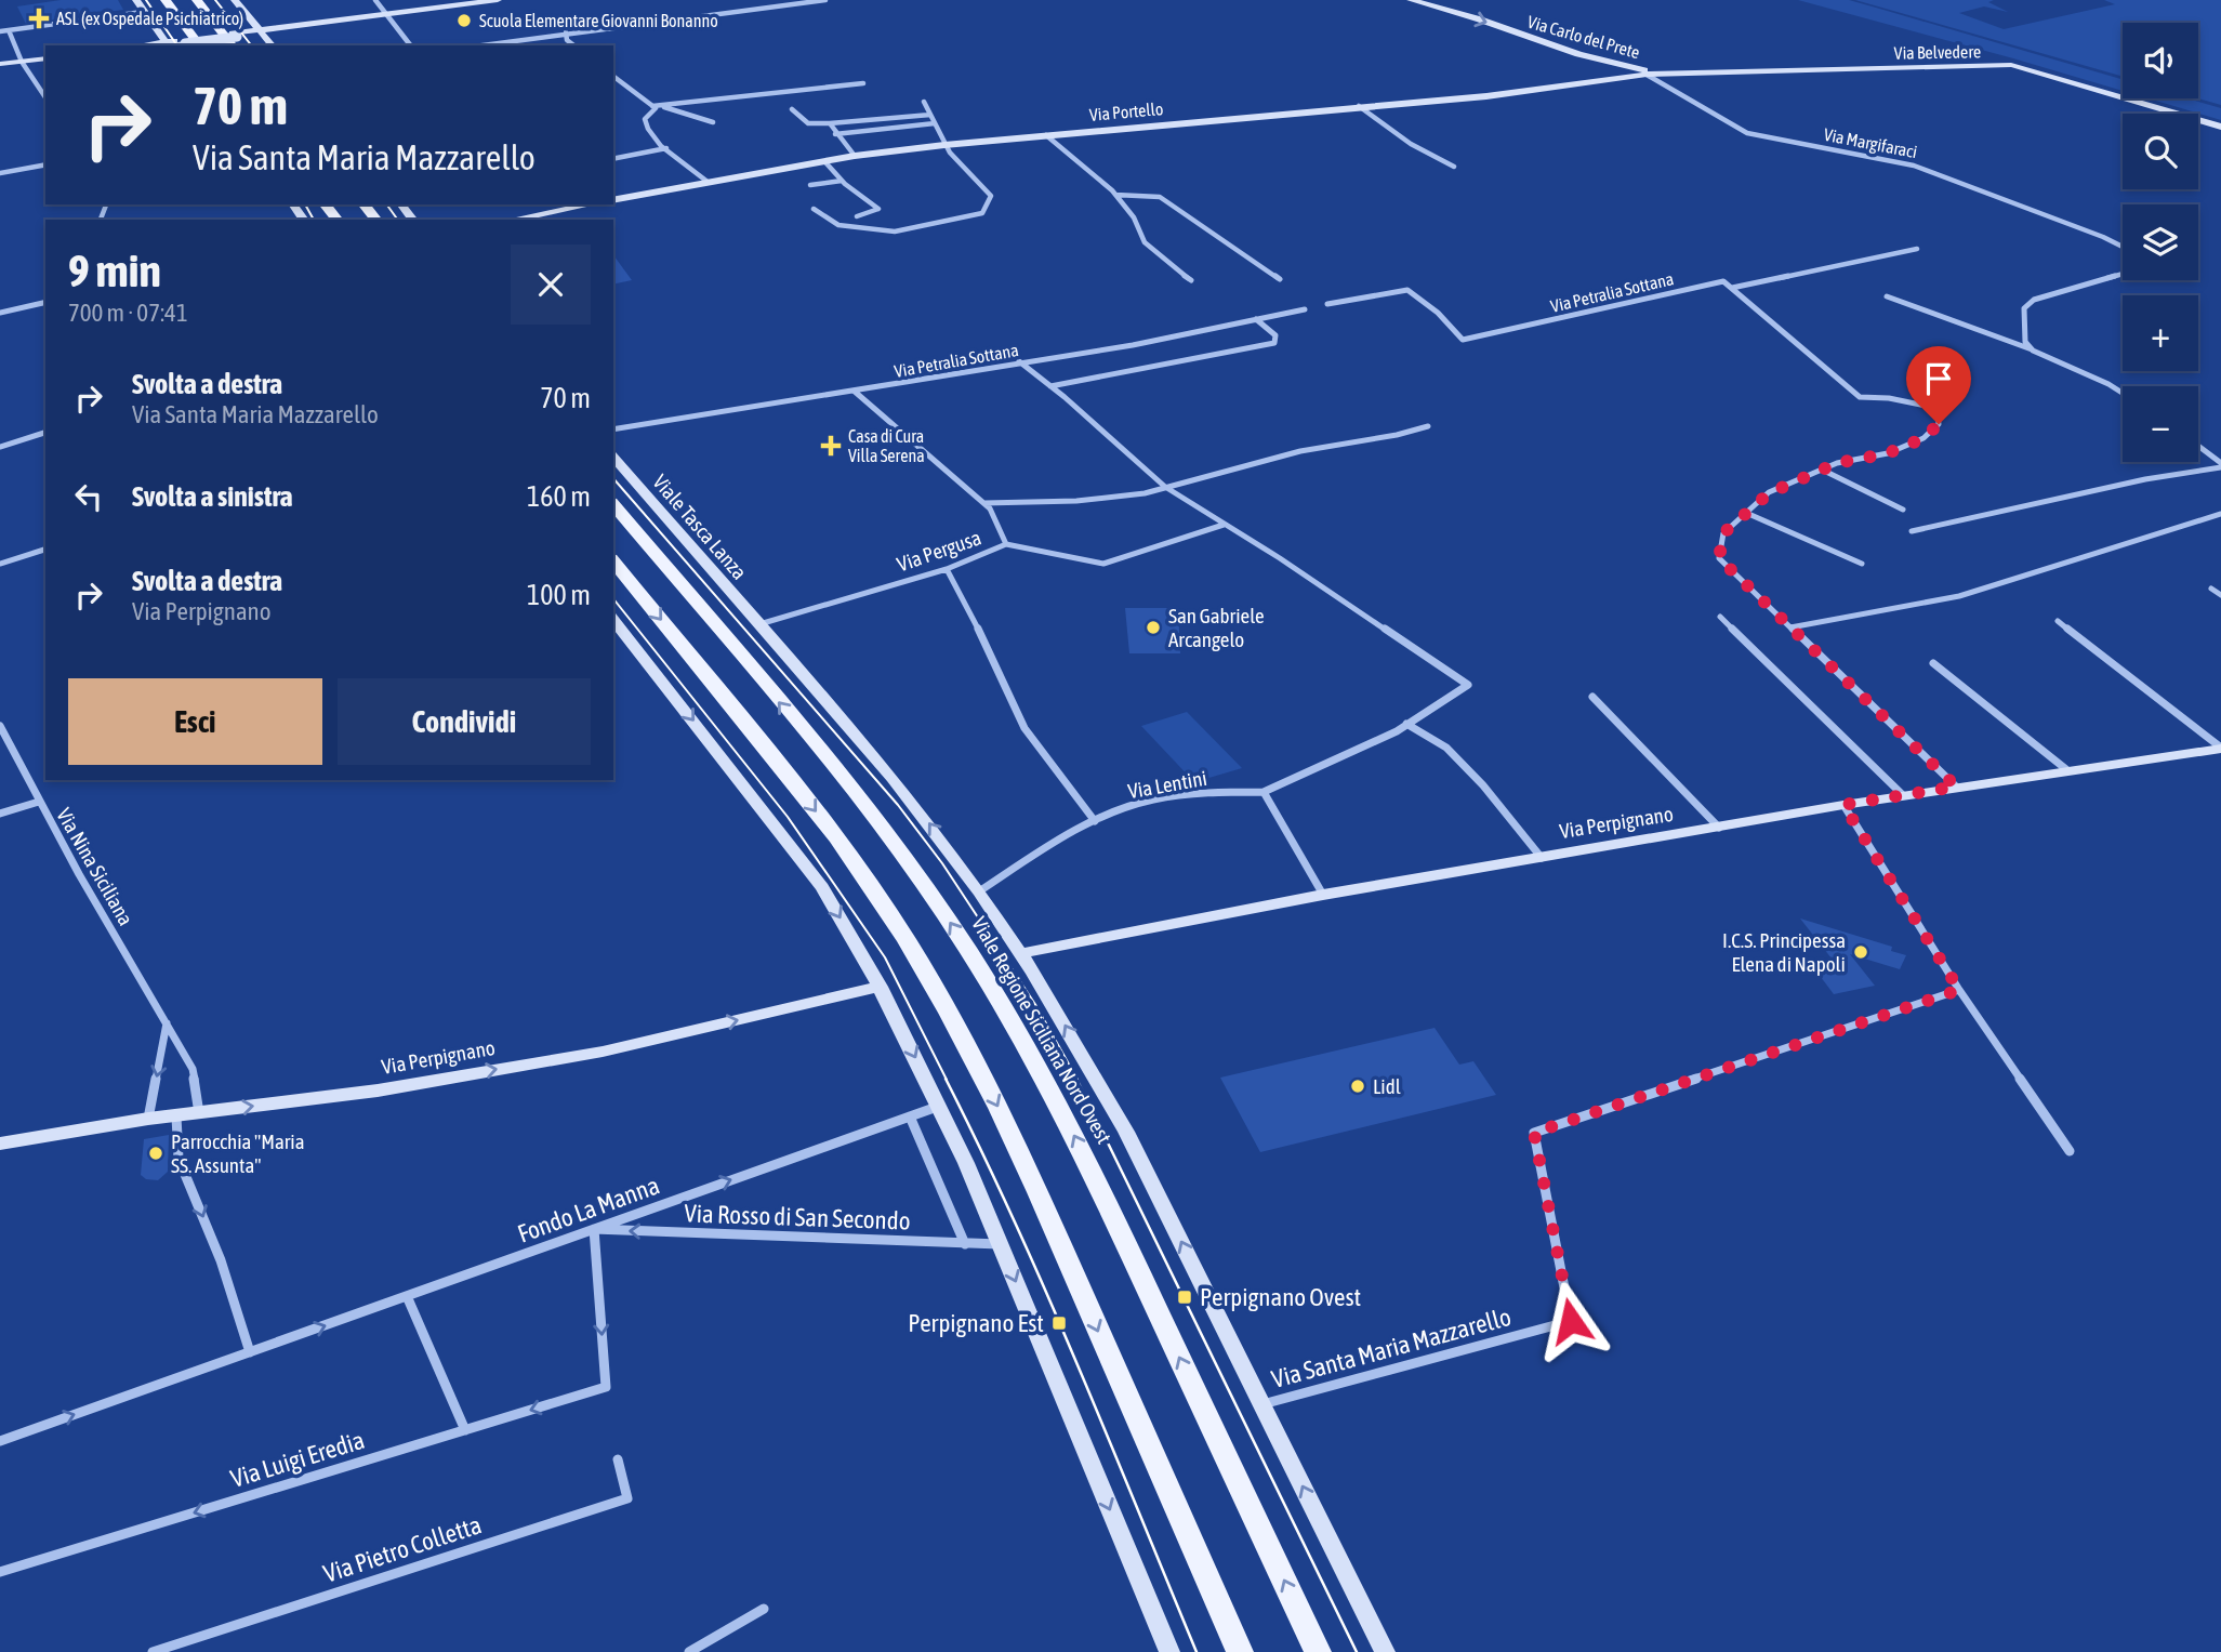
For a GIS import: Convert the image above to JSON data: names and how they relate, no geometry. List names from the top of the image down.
{
  "streets": {
    "main road": ["Viale Regione Siciliana Nord Ovest"],
    "street": [
      "Via Carlo del Prete",
      "Via Belvedere",
      "Via Portello",
      "Via Margifaraci",
      "Via Petralia Sottana",
      "Viale Tasca Lanza",
      "Via Pergusa",
      "Via Lentini",
      "Via Perpignano",
      "Via Nina Siciliana",
      "Fondo La Manna",
      "Via Rosso di San Secondo",
      "Via Santa Maria Mazzarello",
      "Via Luigi Eredia",
      "Via Pietro Colletta"
    ]
  },
  "crossings": [
    ["Via Carlo del Prete", "Via Belvedere"],
    ["Via Belvedere", "Via Portello"],
    ["Via Belvedere", "Via Margifaraci"],
    ["Via Portello", "Via Margifaraci"],
    ["Via Petralia Sottana", "Via Pergusa"],
    ["Viale Tasca Lanza", "Via Pergusa"],
    ["Viale Tasca Lanza", "Viale Regione Siciliana Nord Ovest"],
    ["Via Pergusa", "Viale Regione Siciliana Nord Ovest"],
    ["Via Lentini", "Viale Regione Siciliana Nord Ovest"],
    ["Via Perpignano", "Via Nina Siciliana"],
    ["Via Perpignano", "Viale Regione Siciliana Nord Ovest"],
    ["Viale Regione Siciliana Nord Ovest", "Via Santa Maria Mazzarello"],
    ["Fondo La Manna", "Via Rosso di San Secondo"],
    ["Fondo La Manna", "Via Luigi Eredia"],
    ["Via Rosso di San Secondo", "Via Luigi Eredia"]
  ],
  "one_way": [
    "Via Carlo del Prete",
    "Fondo La Manna",
    "Via Rosso di San Secondo",
    "Via Luigi Eredia"
  ],
  "places": {
    "health": ["ASL (ex Ospedale Psichiatrico)", "Casa di Cura Villa Serena"],
    "other": [
      "Scuola Elementare Giovanni Bonanno",
      "San Gabriele Arcangelo",
      "I.C.S. Principessa Elena di Napoli",
      "Lidl",
      "Parrocchia \"Maria SS. Assunta\""
    ],
    "transit": ["Perpignano Ovest", "Perpignano Est"]
  },
  "page": {
    "map_buttons": ["+", "−"],
    "turn": ["70 m", "Via Santa Maria Mazzarello"],
    "heading": ["9 min", "700 m · 07:41"],
    "list": [
      {
        "name": "Svolta a destra",
        "note": "Via Santa Maria Mazzarello",
        "value": "70 m"
      },
      {
        "name": "Svolta a sinistra",
        "value": "160 m"
      },
      {
        "name": "Svolta a destra",
        "note": "Via Perpignano",
        "value": "100 m"
      }
    ],
    "buttons": ["Esci", "Condividi"]
  }
}
